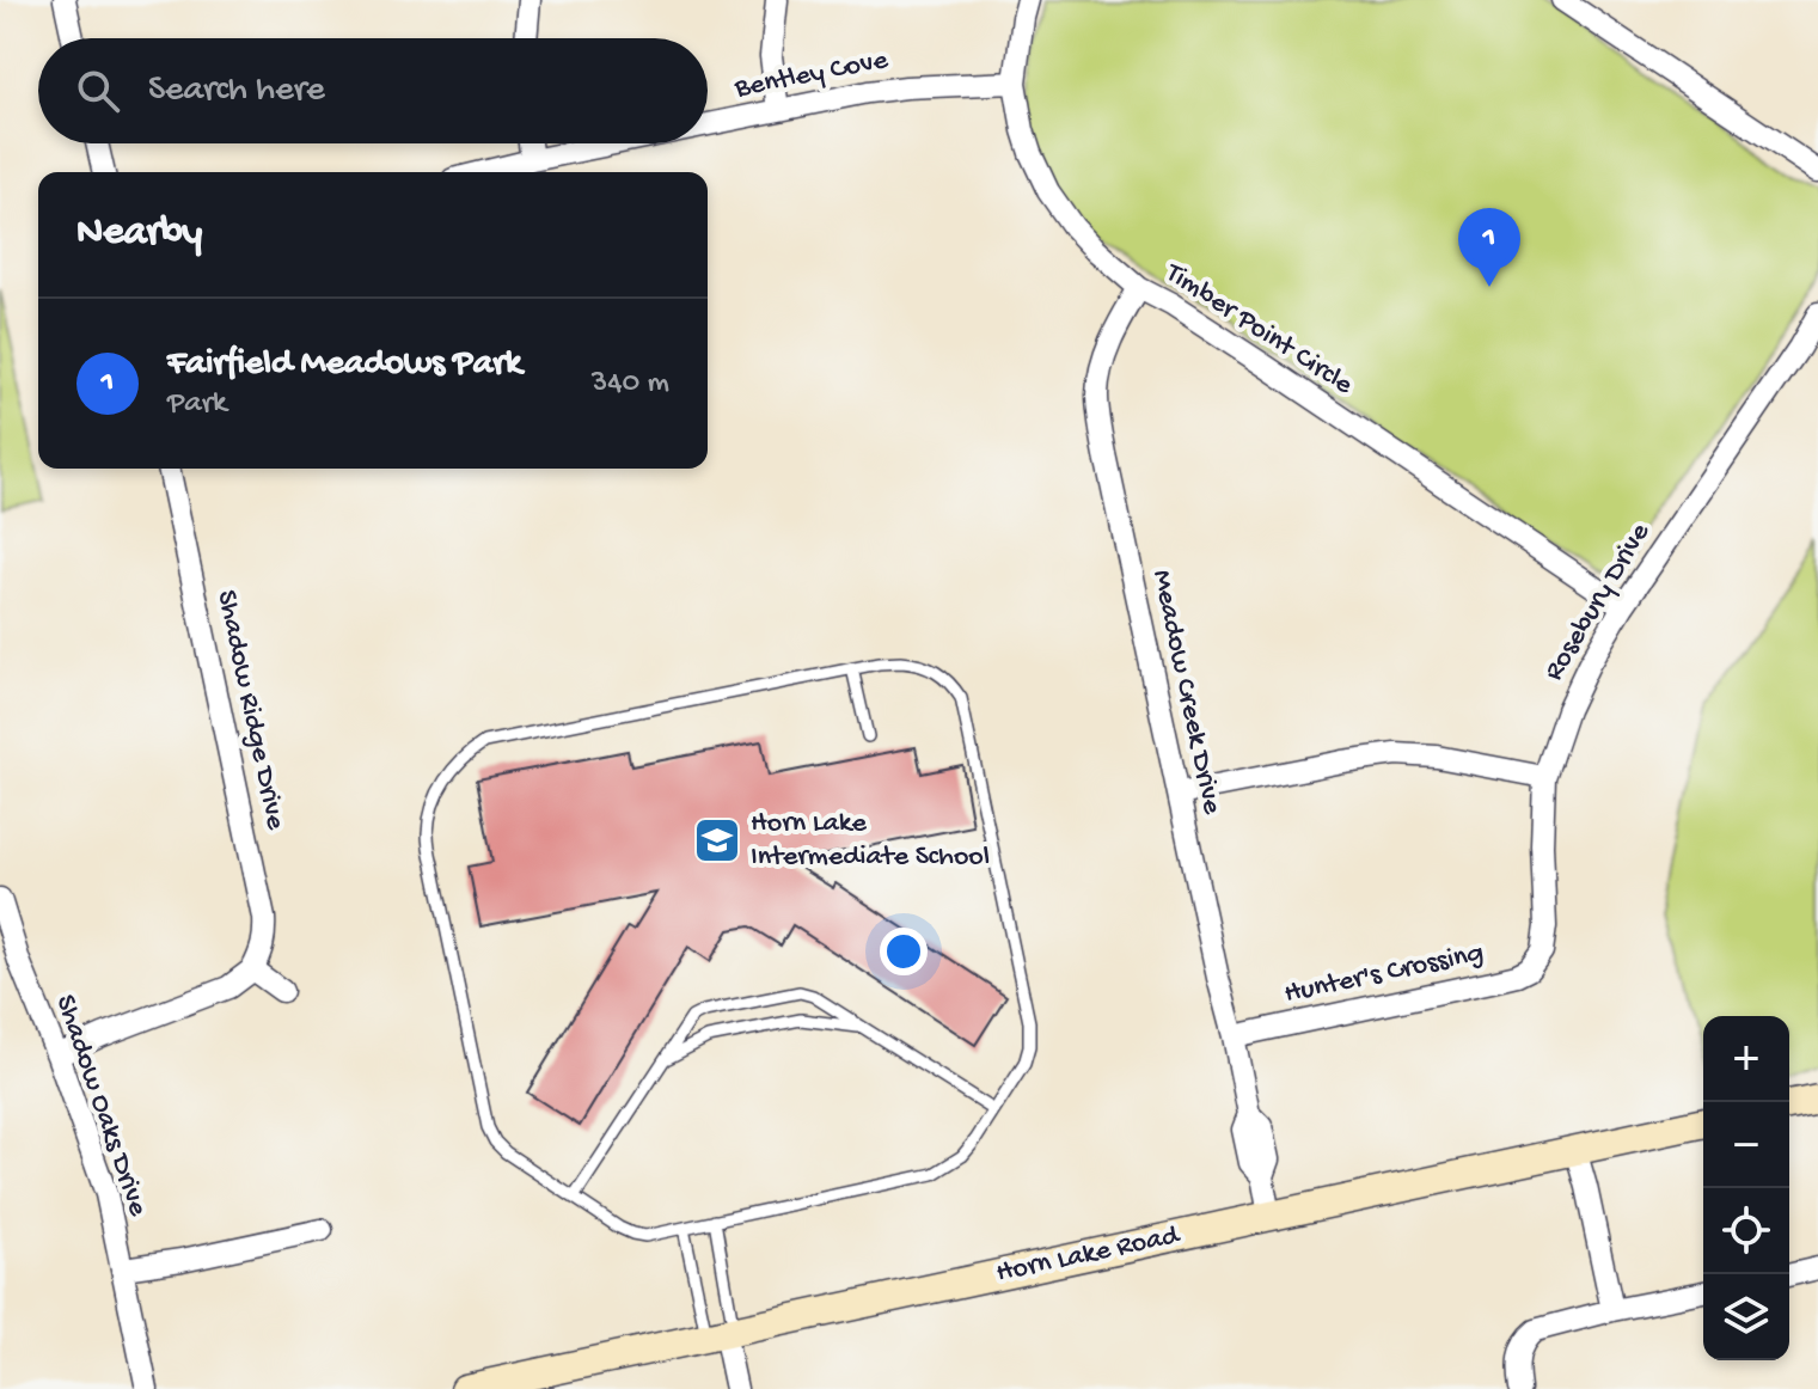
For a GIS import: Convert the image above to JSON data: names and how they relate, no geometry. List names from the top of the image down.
{
  "streets": {
    "main road": ["Horn Lake Road"],
    "street": [
      "Bentley Cove",
      "Timber Point Circle",
      "Rosebury Drive",
      "Meadow Creek Drive",
      "Shadow Ridge Drive",
      "Hunter's Crossing",
      "Shadow Oaks Drive"
    ]
  },
  "crossings": [
    ["Bentley Cove", "Timber Point Circle"],
    ["Timber Point Circle", "Rosebury Drive"],
    ["Timber Point Circle", "Meadow Creek Drive"],
    ["Rosebury Drive", "Hunter's Crossing"],
    ["Meadow Creek Drive", "Hunter's Crossing"],
    ["Meadow Creek Drive", "Horn Lake Road"]
  ],
  "places": {
    "school or university": ["Horn Lake Intermediate School"]
  },
  "page": {
    "search": "Search here",
    "heading": "Nearby",
    "pins": "1",
    "list": [
      {
        "mark": "1",
        "name": "Fairfield Meadows Park",
        "note": "Park",
        "value": "340 m"
      }
    ],
    "map_buttons": ["+", "−"]
  }
}
